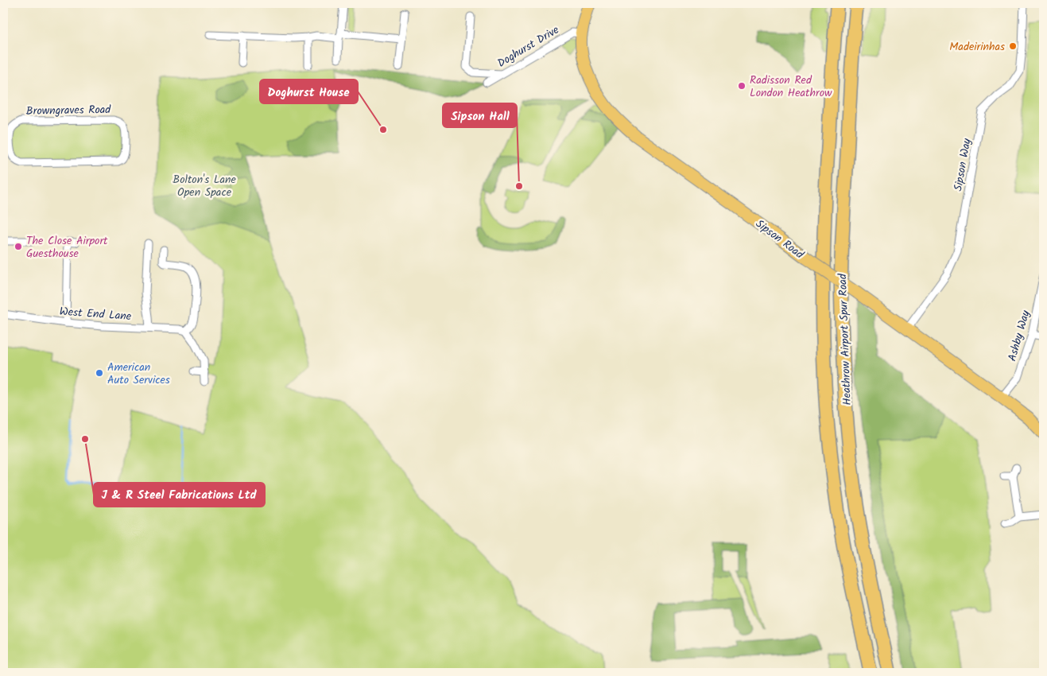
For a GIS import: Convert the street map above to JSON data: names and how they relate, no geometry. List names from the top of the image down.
{
  "streets": {
    "highway": ["Heathrow Airport Spur Road"],
    "main road": ["Sipson Road"],
    "street": [
      "Doghurst Drive",
      "Browngraves Road",
      "Sipson Way",
      "West End Lane",
      "Ashby Way"
    ]
  },
  "crossings": [
    ["Doghurst Drive", "Sipson Road"],
    ["Sipson Way", "Sipson Road"],
    ["Sipson Road", "Ashby Way"]
  ],
  "parks": ["Bolton's Lane Open Space"],
  "places": [
    "Madeirinhas",
    "Radisson Red London Heathrow",
    "Doghurst House",
    "Sipson Hall",
    "The Close Airport Guesthouse",
    "American Auto Services",
    "J & R Steel Fabrications Ltd"
  ]
}
